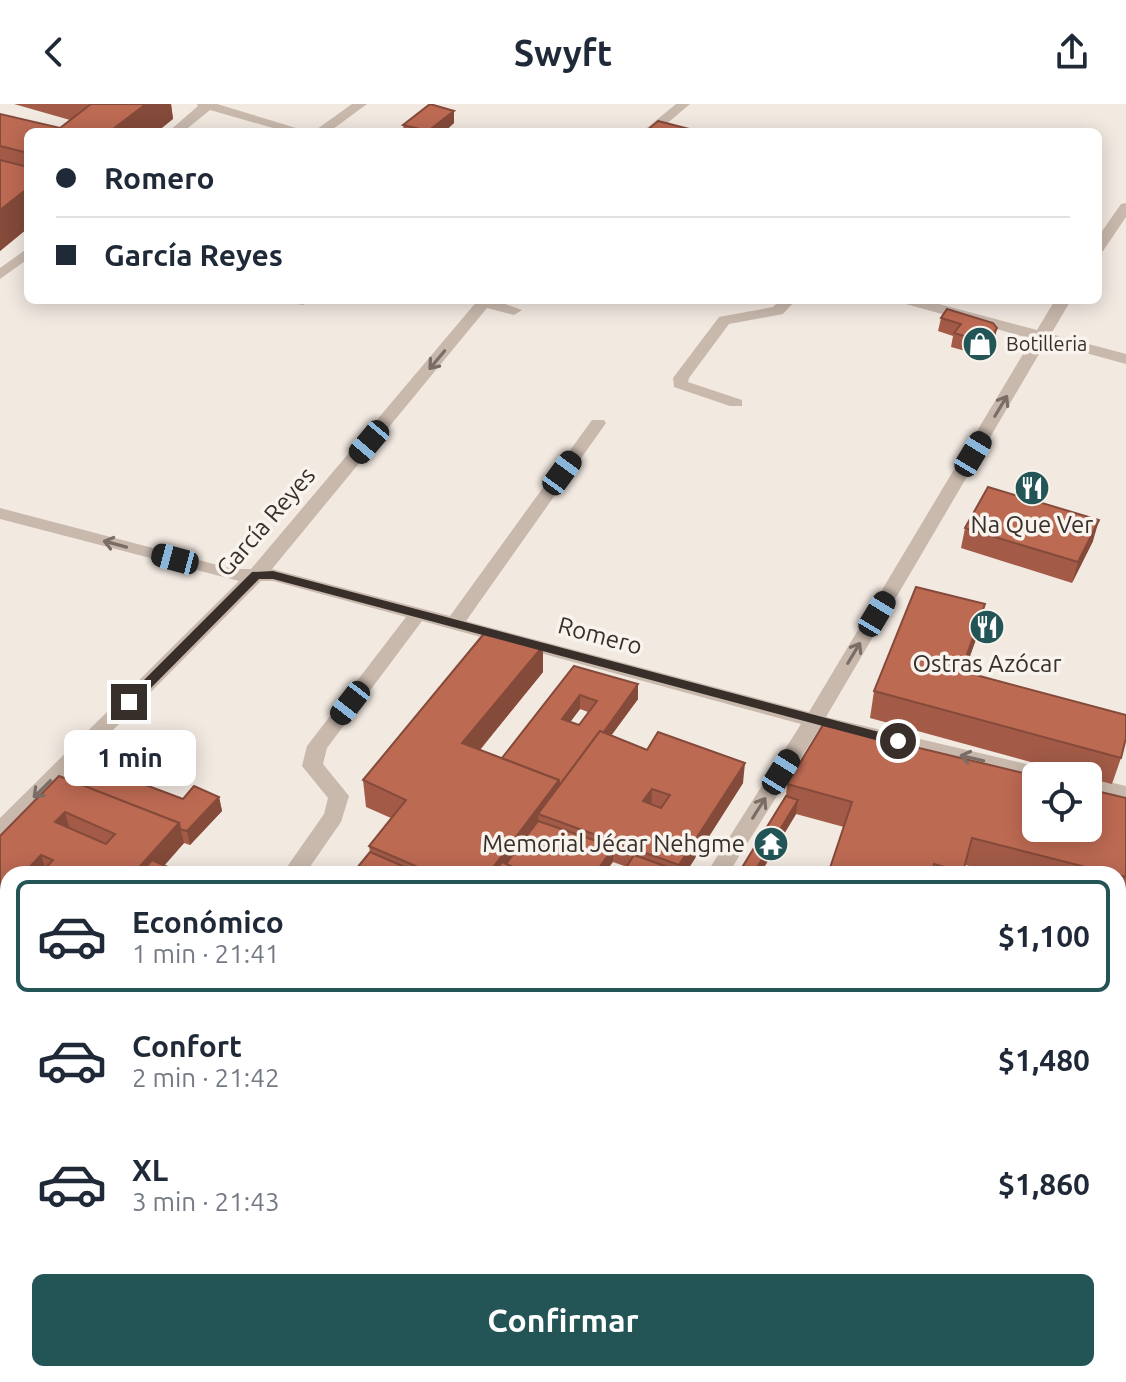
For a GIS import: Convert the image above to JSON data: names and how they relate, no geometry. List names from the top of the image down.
{
  "streets": {
    "street": ["García Reyes", "Romero"]
  },
  "crossings": [
    ["García Reyes", "Romero"]
  ],
  "one_way": ["García Reyes", "Romero"],
  "places": {
    "shop": ["Botilleria"],
    "restaurant": ["Na Que Ver", "Ostras Azócar"],
    "temple": ["Memorial Jécar Nehgme"]
  },
  "page": {
    "header": "Swyft",
    "banner": ["Romero", "García Reyes"],
    "bubble": "1 min",
    "list": [
      {
        "name": "Económico",
        "note": "1 min · 21:41",
        "value": "$1,100"
      },
      {
        "name": "Confort",
        "note": "2 min · 21:42",
        "value": "$1,480"
      },
      {
        "name": "XL",
        "note": "3 min · 21:43",
        "value": "$1,860"
      }
    ],
    "buttons": "Confirmar"
  }
}
